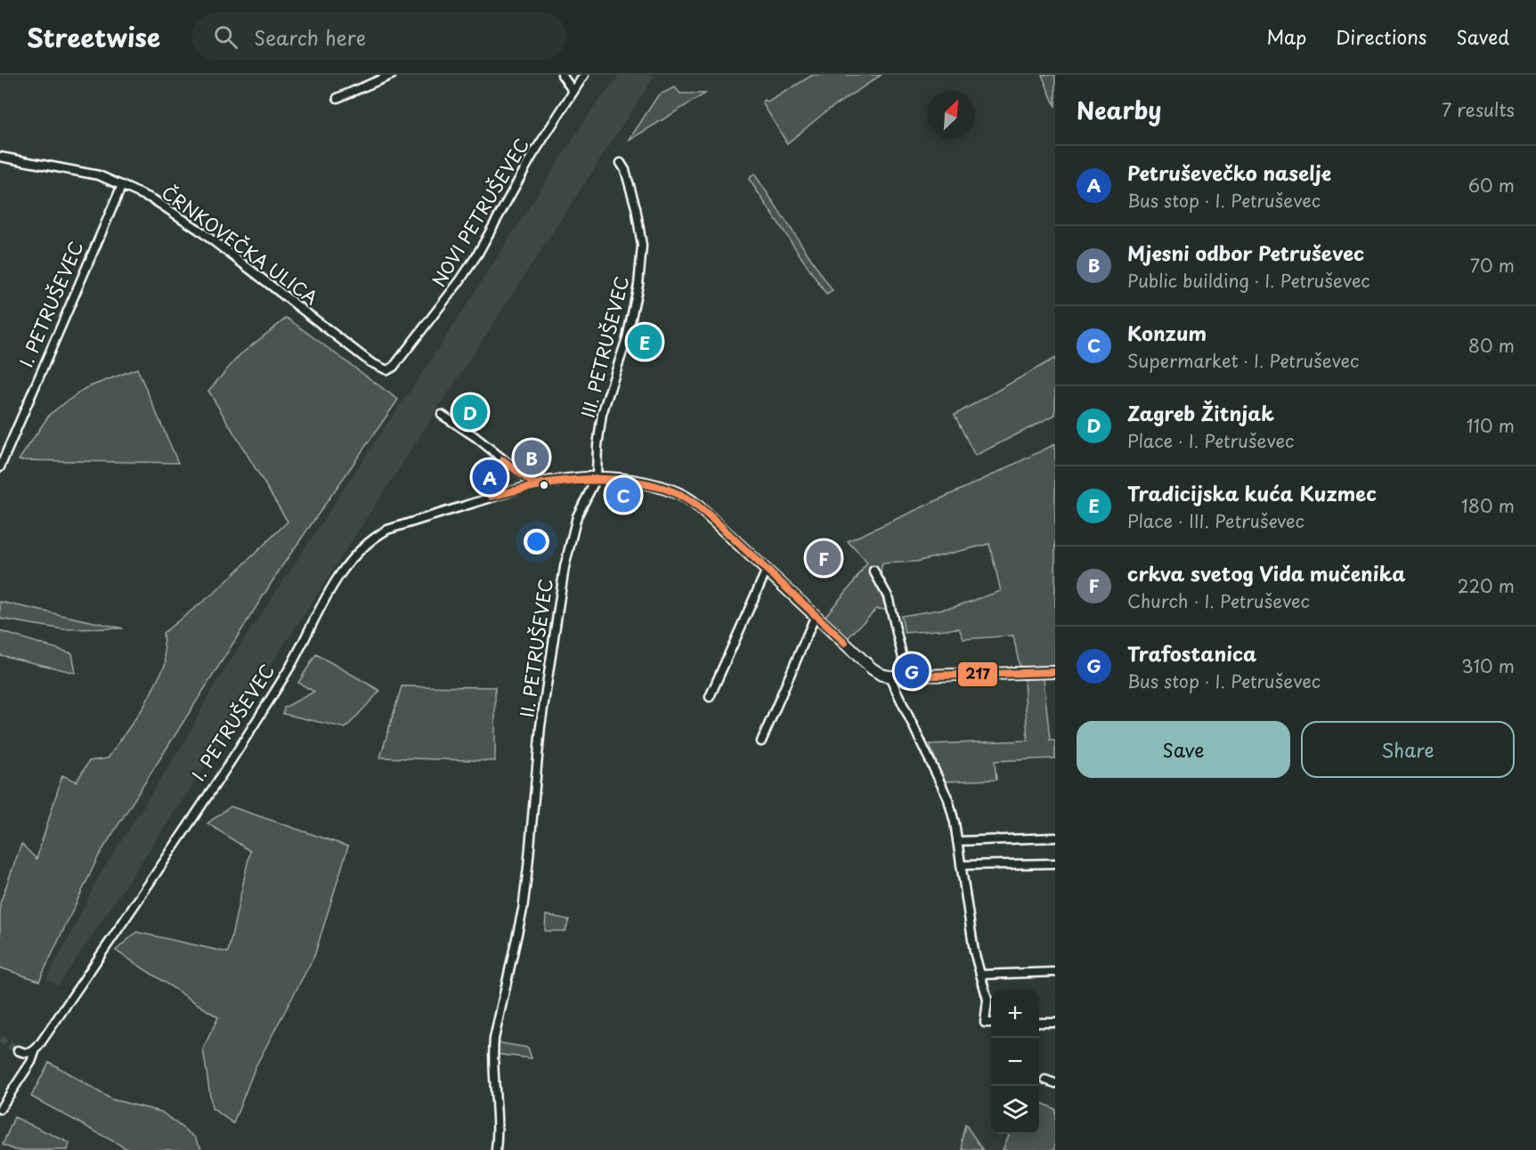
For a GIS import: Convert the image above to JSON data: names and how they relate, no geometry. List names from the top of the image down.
{
  "streets": {
    "street": [
      "NOVI PETRUŠEVEC",
      "ČRNKOVEČKA ULICA",
      "I. PETRUŠEVEC",
      "III. PETRUŠEVEC",
      "II. PETRUŠEVEC"
    ]
  },
  "crossings": [
    ["NOVI PETRUŠEVEC", "ČRNKOVEČKA ULICA"],
    ["ČRNKOVEČKA ULICA", "I. PETRUŠEVEC"],
    ["I. PETRUŠEVEC", "III. PETRUŠEVEC"],
    ["I. PETRUŠEVEC", "II. PETRUŠEVEC"],
    ["III. PETRUŠEVEC", "II. PETRUŠEVEC"]
  ],
  "lines": ["transit line 217"],
  "north": "top right",
  "page": {
    "header": "Streetwise",
    "search": "Search here",
    "nav": ["Map", "Directions", "Saved"],
    "heading": ["Nearby", "7 results"],
    "list": [
      {
        "mark": "A",
        "name": "Petruševečko naselje",
        "note": "Bus stop · I. Petruševec",
        "value": "60 m"
      },
      {
        "mark": "B",
        "name": "Mjesni odbor Petruševec",
        "note": "Public building · I. Petruševec",
        "value": "70 m"
      },
      {
        "mark": "C",
        "name": "Konzum",
        "note": "Supermarket · I. Petruševec",
        "value": "80 m"
      },
      {
        "mark": "D",
        "name": "Zagreb Žitnjak",
        "note": "Place · I. Petruševec",
        "value": "110 m"
      },
      {
        "mark": "E",
        "name": "Tradicijska kuća Kuzmec",
        "note": "Place · III. Petruševec",
        "value": "180 m"
      },
      {
        "mark": "F",
        "name": "crkva svetog Vida mučenika",
        "note": "Church · I. Petruševec",
        "value": "220 m"
      },
      {
        "mark": "G",
        "name": "Trafostanica",
        "note": "Bus stop · I. Petruševec",
        "value": "310 m"
      }
    ],
    "pins": [
      "E",
      "D",
      "B",
      "A",
      "C",
      "F",
      "G"
    ],
    "buttons": ["Save", "Share"],
    "map_buttons": ["+", "−"]
  }
}
